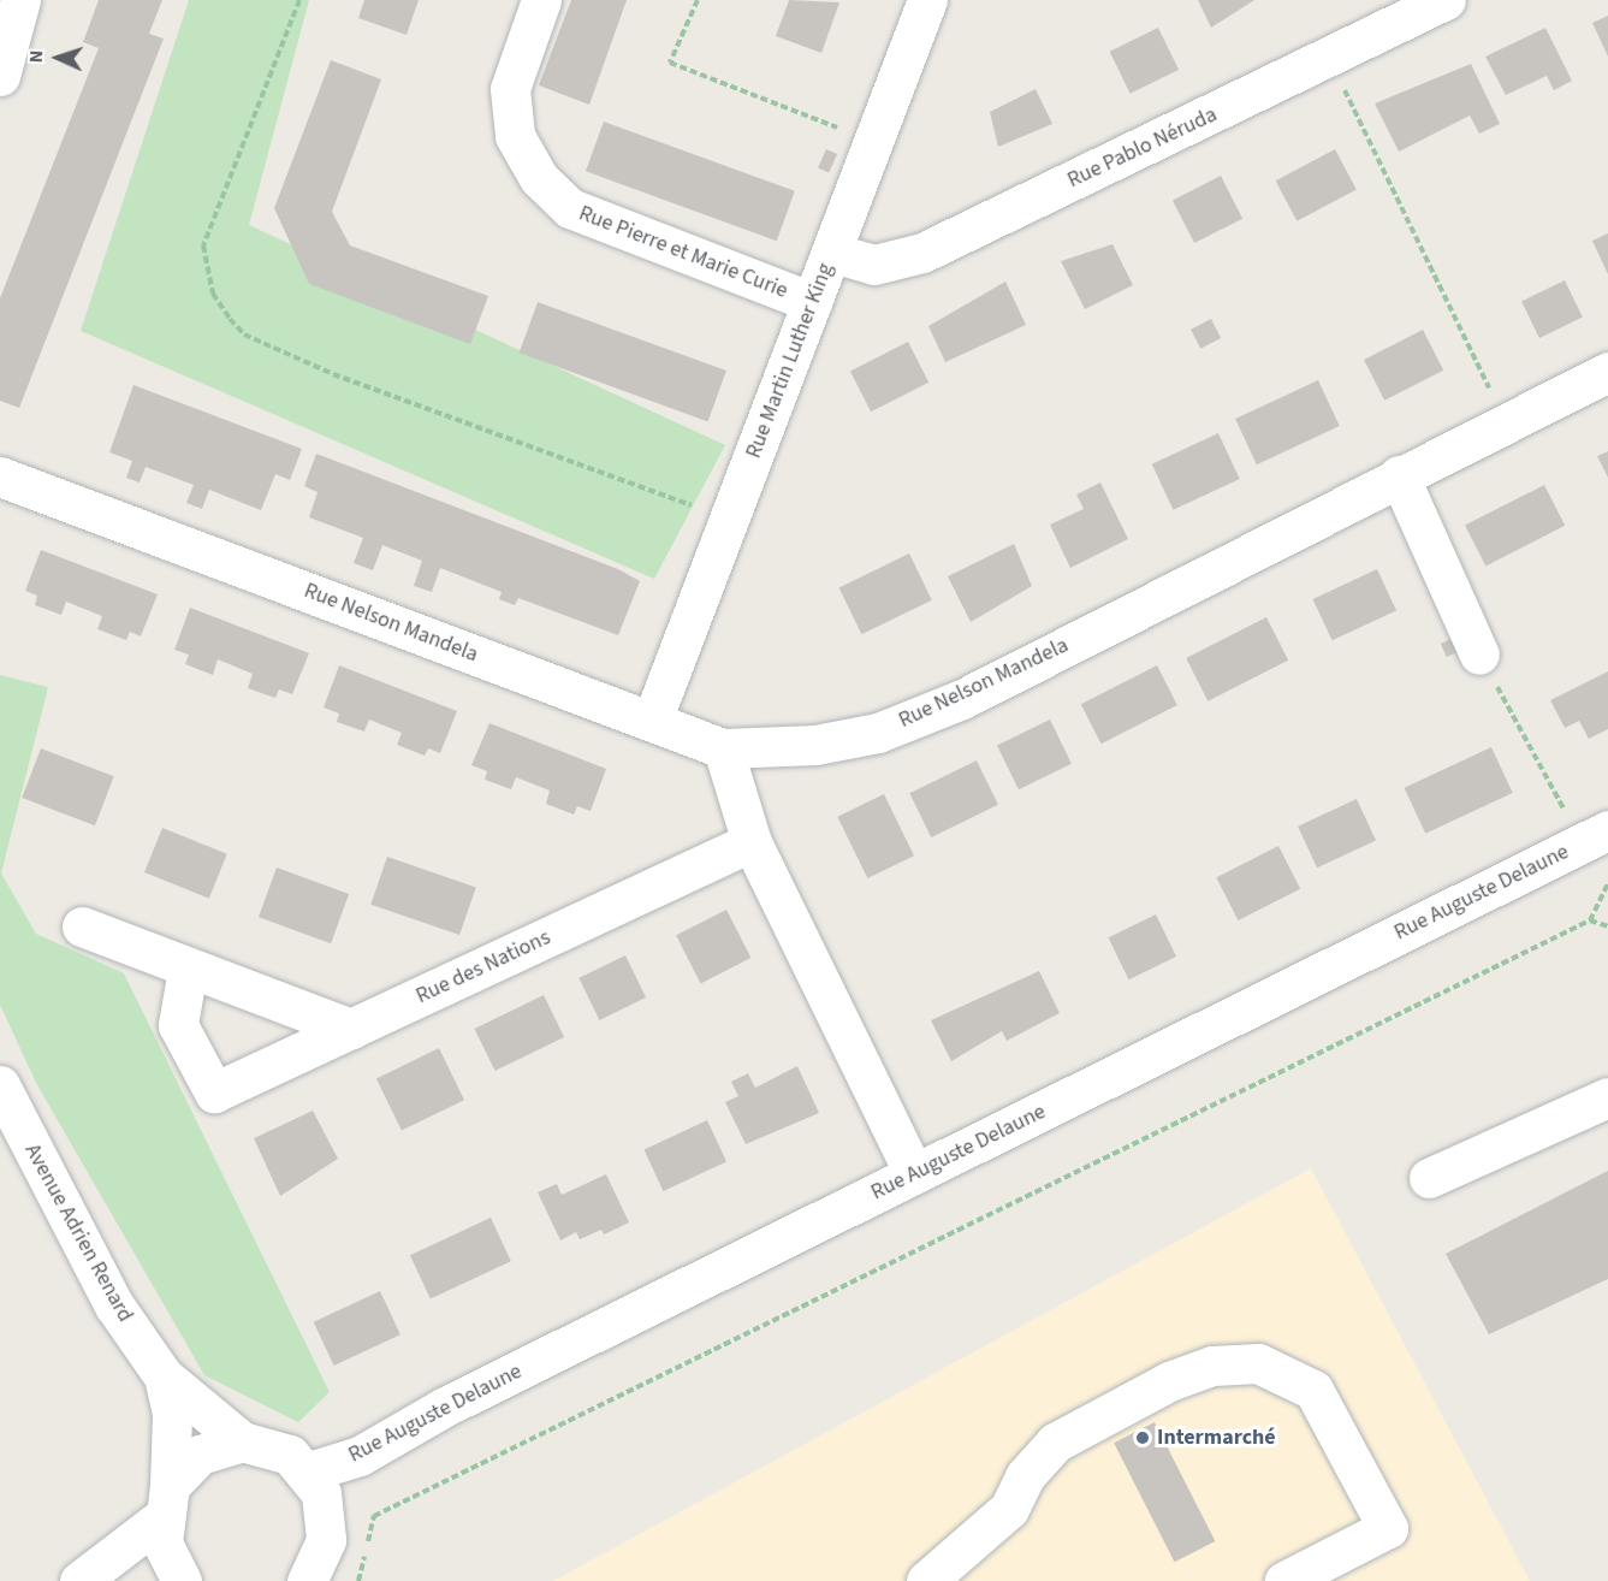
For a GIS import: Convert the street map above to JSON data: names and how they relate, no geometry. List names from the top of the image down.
{
  "streets": {
    "street": [
      "Rue Pablo Néruda",
      "Rue Pierre et Marie Curie",
      "Rue Martin Luther King",
      "Rue Nelson Mandela",
      "Rue Auguste Delaune",
      "Rue des Nations",
      "Avenue Adrien Renard"
    ]
  },
  "crossings": [
    ["Rue Pablo Néruda", "Rue Martin Luther King"],
    ["Rue Pierre et Marie Curie", "Rue Martin Luther King"],
    ["Rue Martin Luther King", "Rue Nelson Mandela"]
  ],
  "places": ["Intermarché"],
  "north": "left"
}
